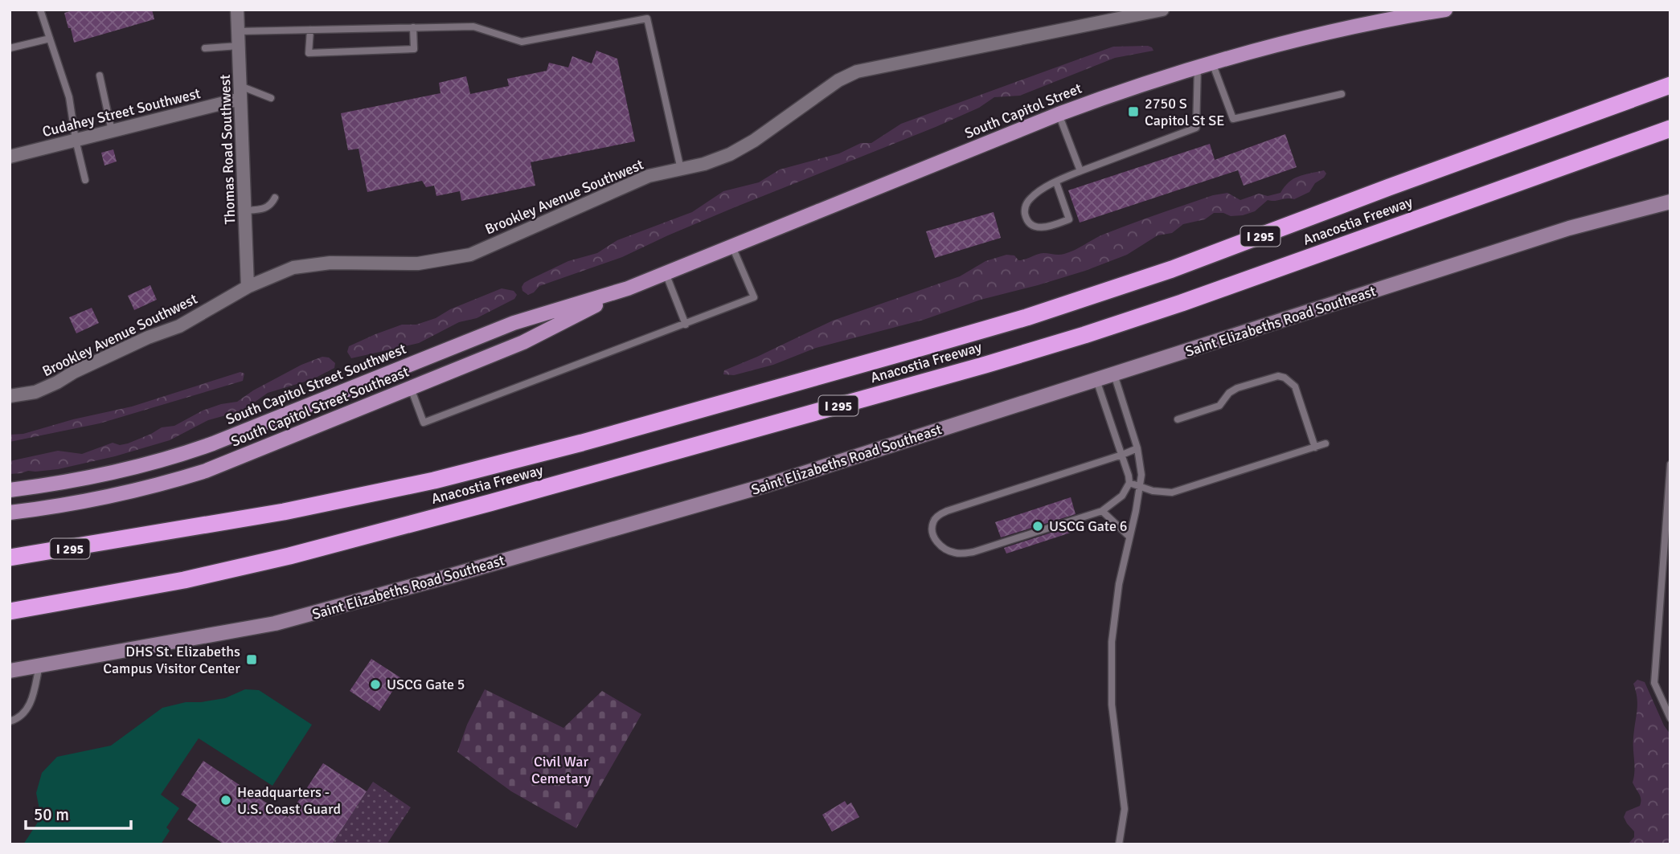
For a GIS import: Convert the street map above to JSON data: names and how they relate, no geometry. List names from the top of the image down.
{
  "streets": {
    "highway": ["Anacostia Freeway", "I 295"],
    "main road": [
      "South Capitol Street",
      "Saint Elizabeths Road Southeast",
      "South Capitol Street Southwest",
      "South Capitol Street Southeast"
    ],
    "street": ["Cudahey Street Southwest", "Thomas Road Southwest", "Brookley Avenue Southwest"]
  },
  "crossings": [
    ["South Capitol Street", "South Capitol Street Southwest"],
    ["South Capitol Street", "South Capitol Street Southeast"],
    ["Cudahey Street Southwest", "Thomas Road Southwest"],
    ["Thomas Road Southwest", "Brookley Avenue Southwest"],
    ["South Capitol Street Southwest", "South Capitol Street Southeast"]
  ],
  "parks": ["Civil War Cemetary"],
  "places": {
    "transit": ["2750 S Capitol St SE", "DHS St. Elizabeths Campus Visitor Center"],
    "other": ["USCG Gate 6", "USCG Gate 5", "Headquarters - U.S. Coast Guard"]
  },
  "scale_bar": "50 m"
}
